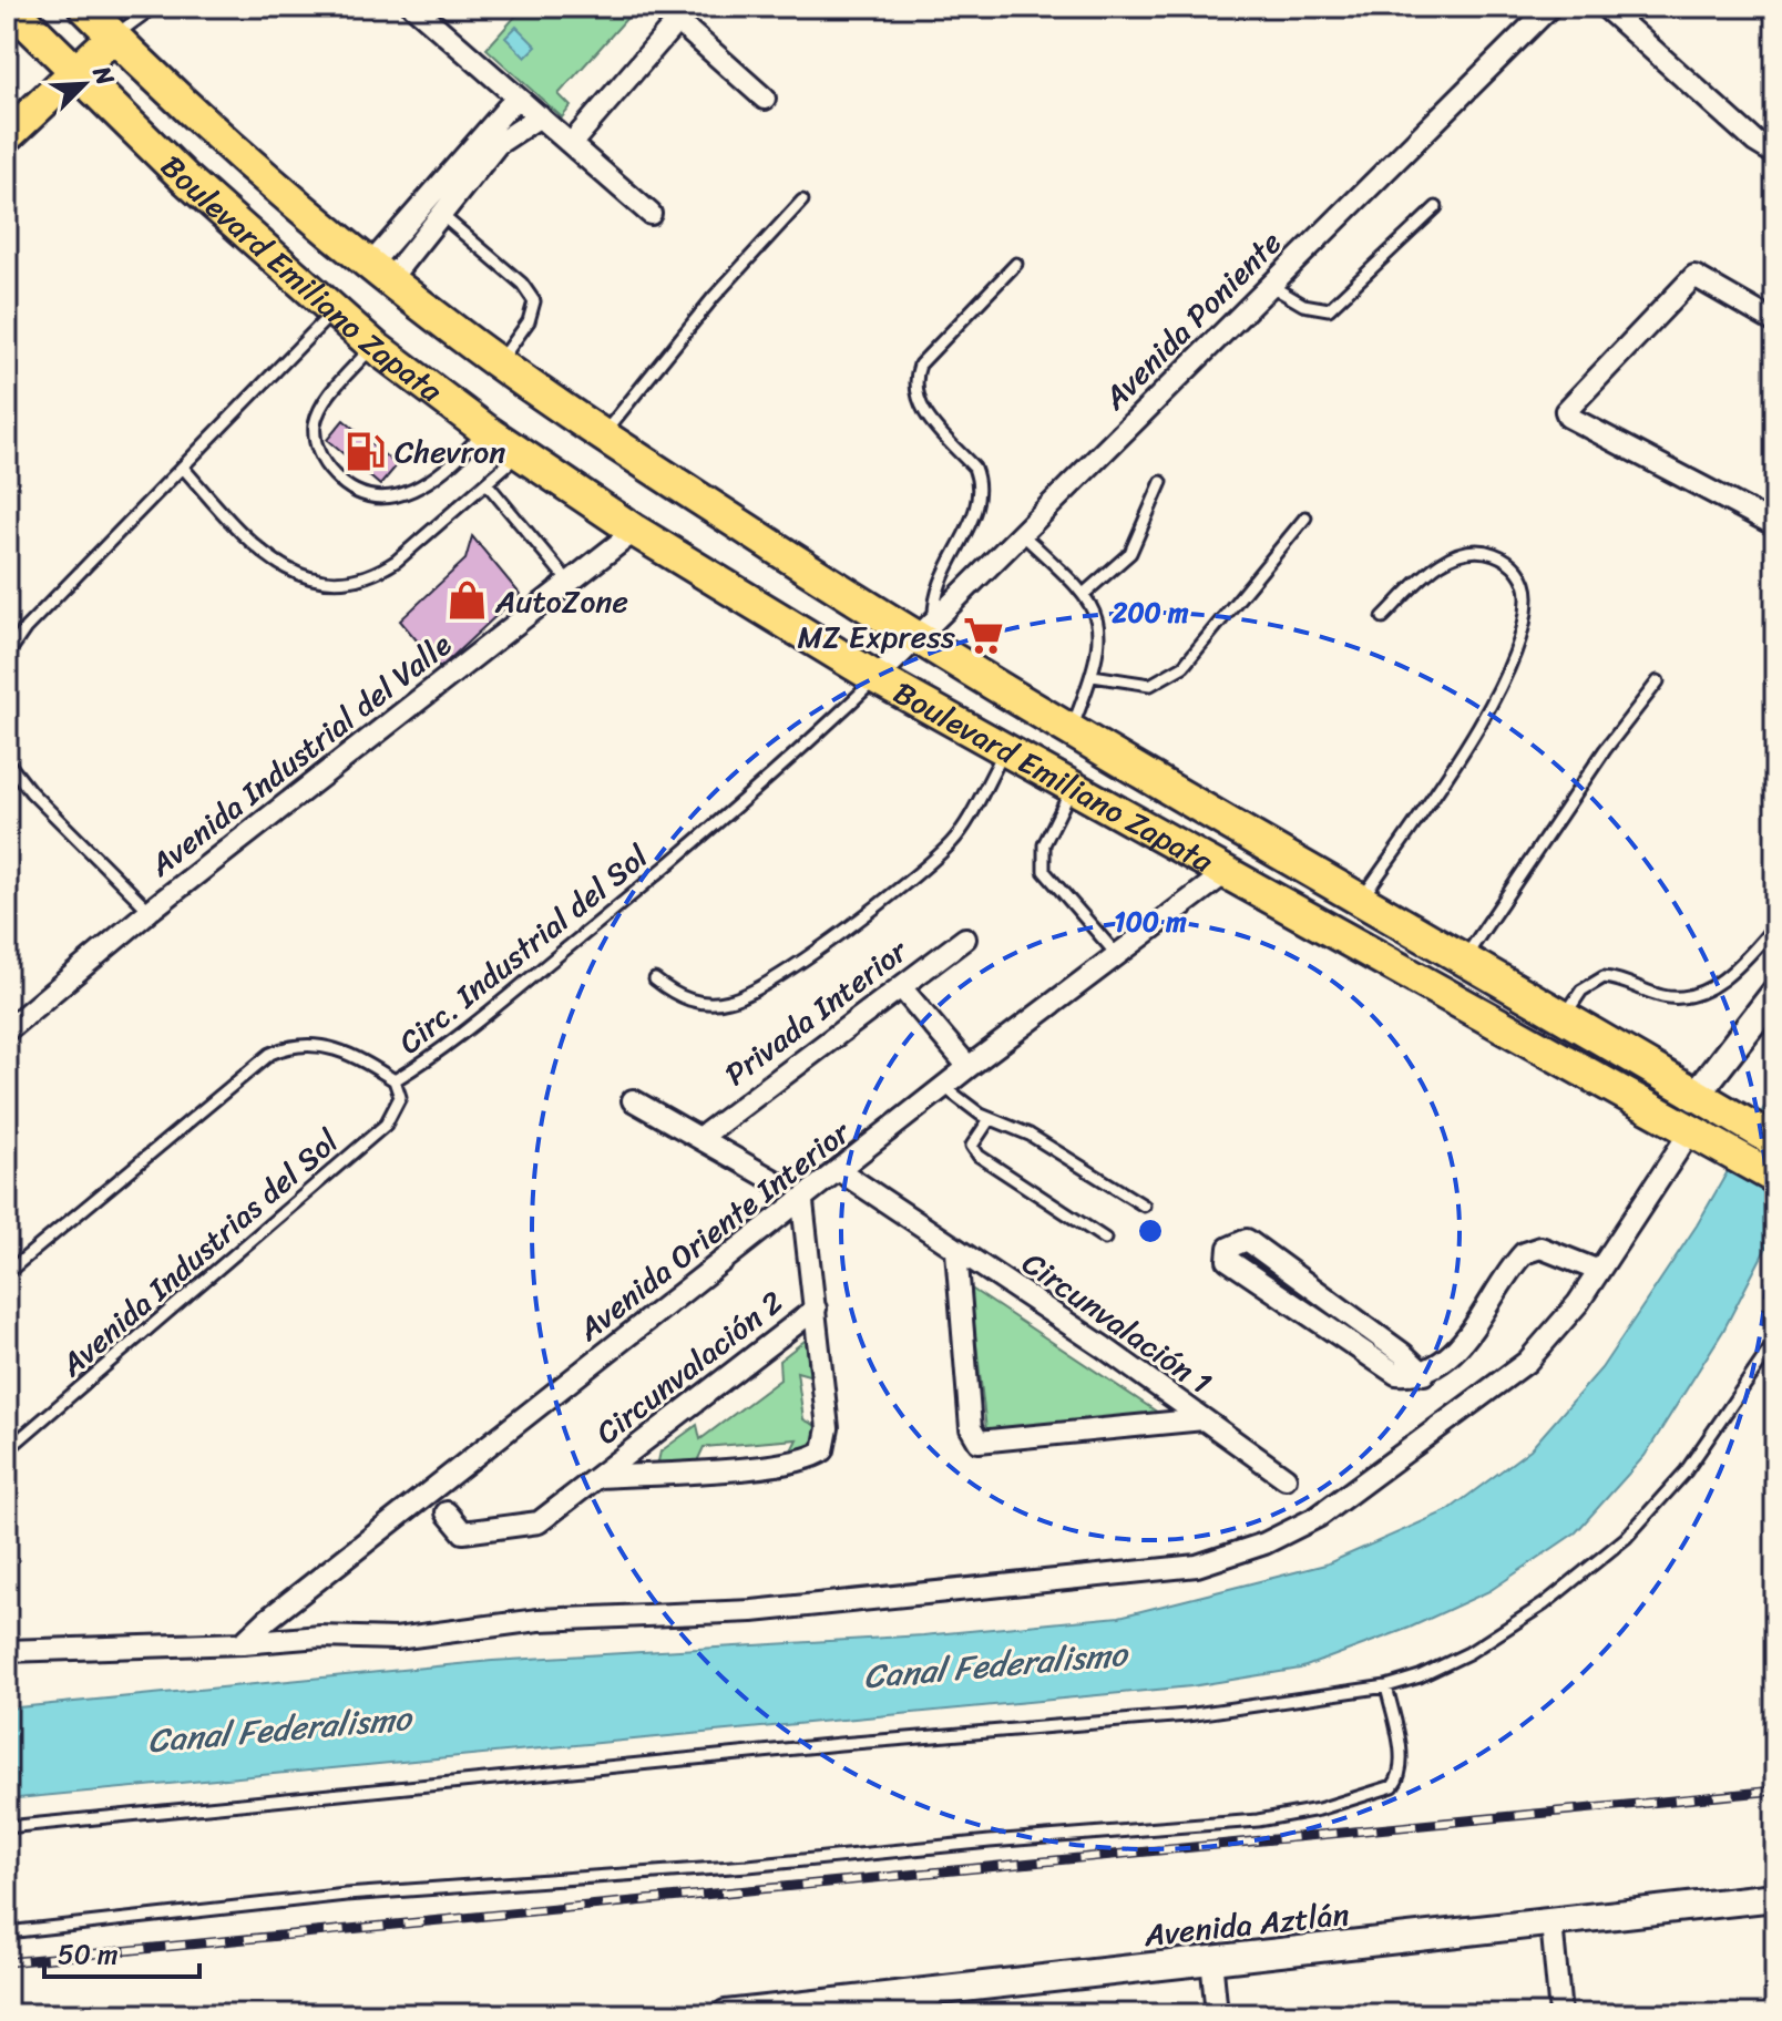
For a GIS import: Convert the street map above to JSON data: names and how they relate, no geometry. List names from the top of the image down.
{
  "streets": {
    "main road": ["Boulevard Emiliano Zapata", "Avenida Aztlán"],
    "street": [
      "Avenida Poniente",
      "Avenida Industrial del Valle",
      "Privada Interior",
      "Avenida Oriente Interior",
      "Circunvalación 1",
      "Circunvalación 2"
    ],
    "lane": ["Circ. Industrial del Sol", "Avenida Industrias del Sol"]
  },
  "crossings": [
    ["Boulevard Emiliano Zapata", "Avenida Poniente"],
    ["Boulevard Emiliano Zapata", "Avenida Industrial del Valle"],
    ["Boulevard Emiliano Zapata", "Circ. Industrial del Sol"],
    ["Boulevard Emiliano Zapata", "Avenida Oriente Interior"],
    ["Avenida Poniente", "Circ. Industrial del Sol"],
    ["Circ. Industrial del Sol", "Avenida Industrias del Sol"],
    ["Avenida Oriente Interior", "Circunvalación 1"],
    ["Avenida Oriente Interior", "Circunvalación 2"]
  ],
  "water": ["Canal Federalismo"],
  "places": {
    "fuel station": ["Chevron"],
    "shop": ["AutoZone"],
    "supermarket": ["MZ Express"]
  },
  "scale_bar": "50 m",
  "north": "top right",
  "rings": ["200 m", "100 m"]
}
